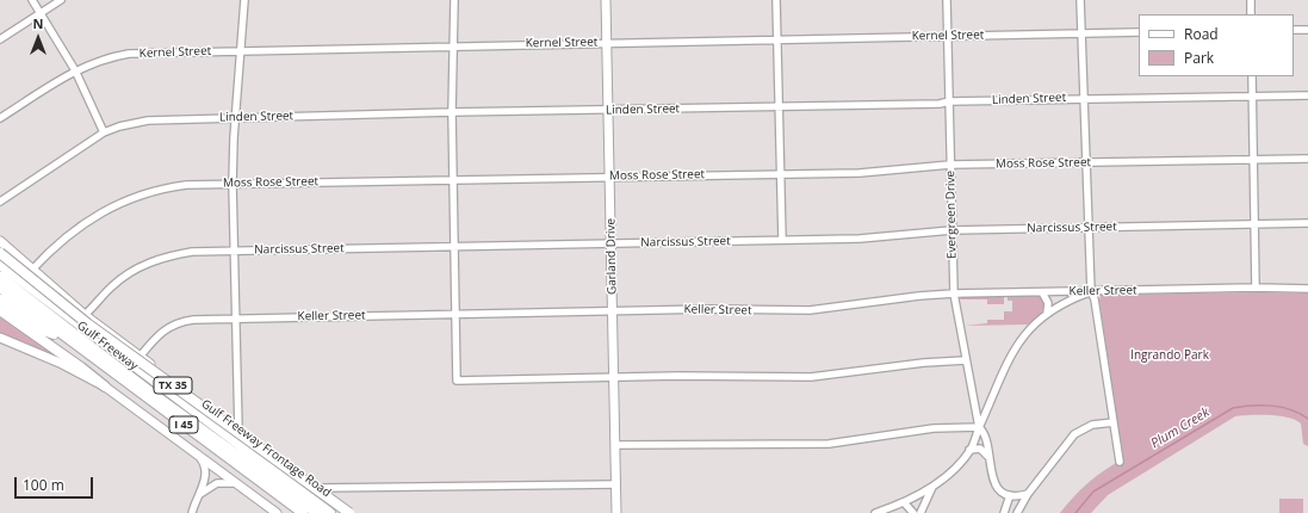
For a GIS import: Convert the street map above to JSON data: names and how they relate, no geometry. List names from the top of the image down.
{
  "streets": {
    "highway": ["Gulf Freeway", "TX 35", "I 45"],
    "main road": ["Garland Drive", "Gulf Freeway Frontage Road"],
    "street": [
      "Kernel Street",
      "Linden Street",
      "Moss Rose Street",
      "Evergreen Drive",
      "Narcissus Street",
      "Keller Street"
    ]
  },
  "crossings": [
    ["Kernel Street", "Evergreen Drive"],
    ["Kernel Street", "Garland Drive"],
    ["Linden Street", "Evergreen Drive"],
    ["Linden Street", "Garland Drive"],
    ["Moss Rose Street", "Evergreen Drive"],
    ["Moss Rose Street", "Garland Drive"],
    ["Moss Rose Street", "Gulf Freeway Frontage Road"],
    ["Evergreen Drive", "Narcissus Street"],
    ["Evergreen Drive", "Keller Street"],
    ["Narcissus Street", "Garland Drive"],
    ["Narcissus Street", "Gulf Freeway Frontage Road"],
    ["Garland Drive", "Keller Street"],
    ["Keller Street", "Gulf Freeway Frontage Road"]
  ],
  "water": ["Plum Creek"],
  "parks": ["Ingrando Park"],
  "legend": ["Road", "Park"],
  "scale_bar": "100 m",
  "north": "top"
}
